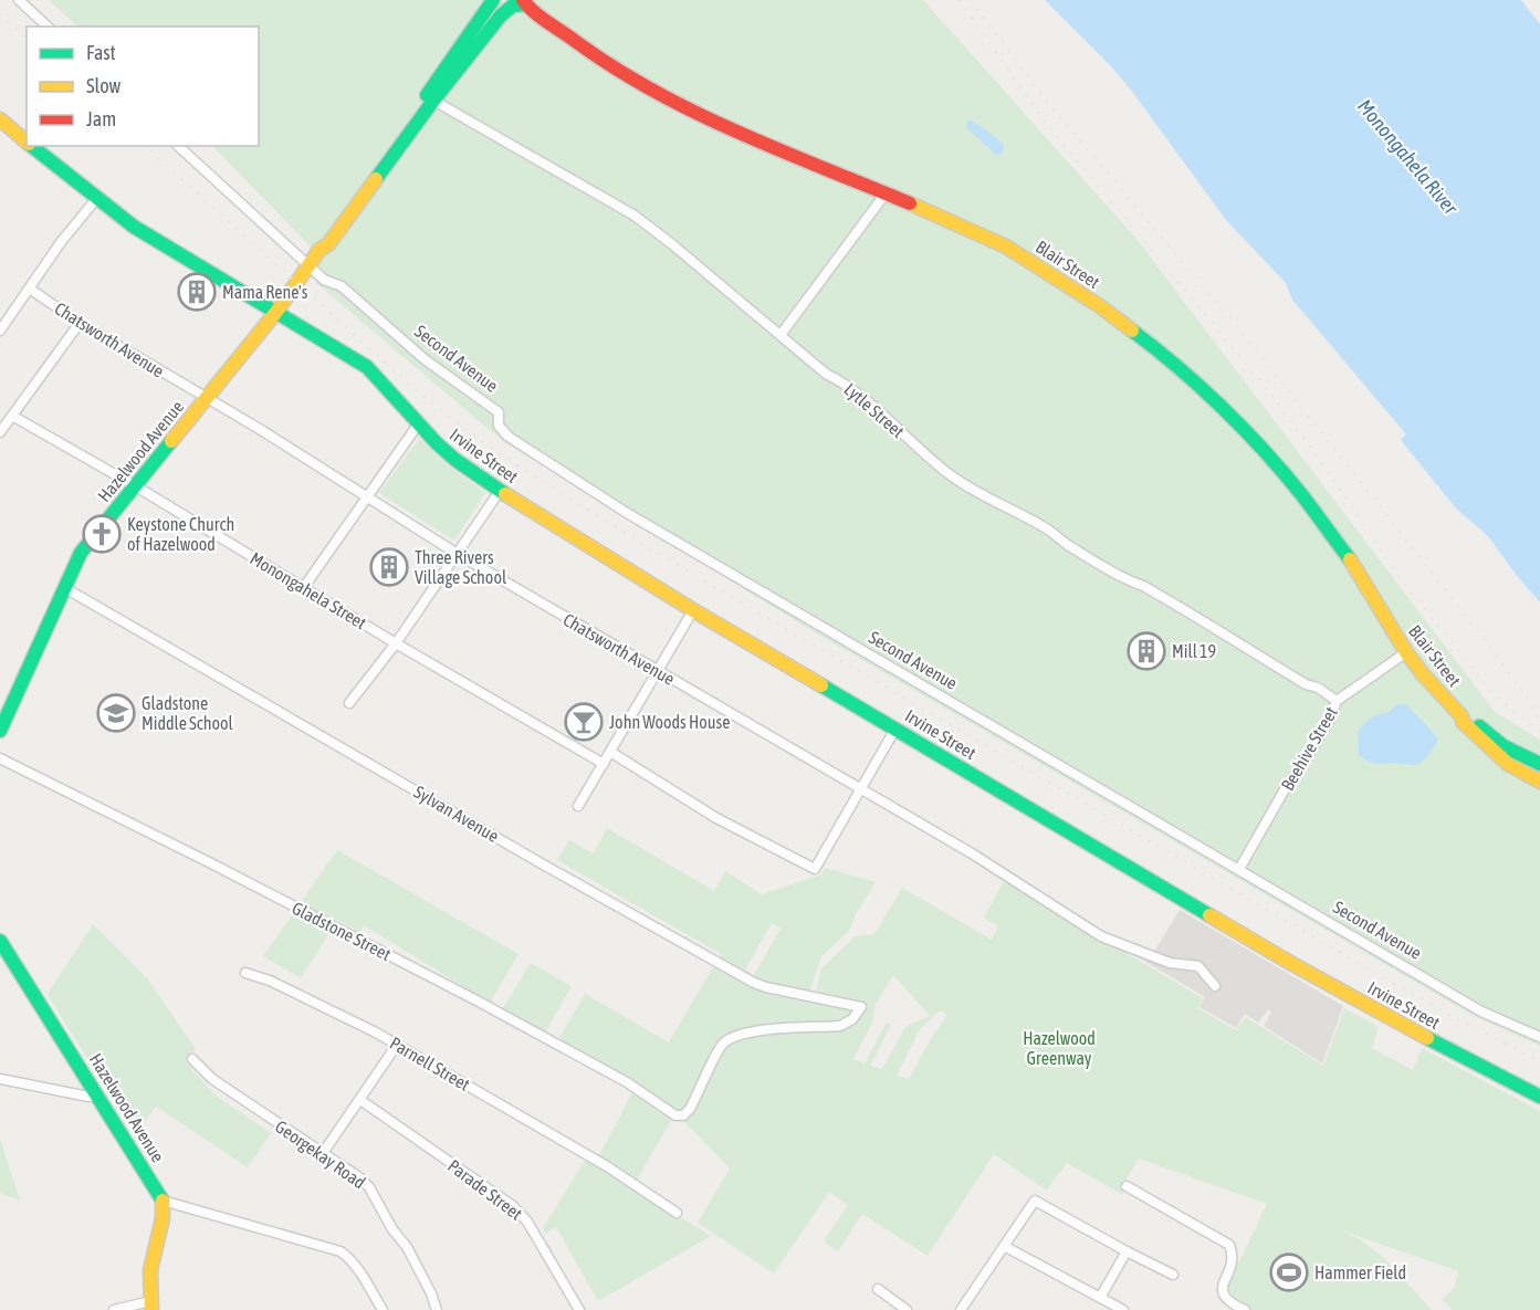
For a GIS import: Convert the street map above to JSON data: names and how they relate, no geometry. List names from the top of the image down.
{
  "streets": {
    "main road": ["Blair Street", "Hazelwood Avenue", "Irvine Street"],
    "street": [
      "Chatsworth Avenue",
      "Second Avenue",
      "Lytle Street",
      "Monongahela Street",
      "Beehive Street",
      "Sylvan Avenue",
      "Gladstone Street",
      "Parnell Street",
      "Georgekay Road",
      "Parade Street"
    ]
  },
  "crossings": [
    ["Blair Street", "Hazelwood Avenue"],
    ["Blair Street", "Beehive Street"],
    ["Chatsworth Avenue", "Hazelwood Avenue"],
    ["Second Avenue", "Hazelwood Avenue"],
    ["Second Avenue", "Beehive Street"],
    ["Lytle Street", "Hazelwood Avenue"],
    ["Lytle Street", "Beehive Street"],
    ["Hazelwood Avenue", "Irvine Street"],
    ["Hazelwood Avenue", "Monongahela Street"],
    ["Hazelwood Avenue", "Sylvan Avenue"],
    ["Sylvan Avenue", "Gladstone Street"]
  ],
  "water": ["Monongahela River"],
  "parks": ["Hazelwood Greenway"],
  "places": {
    "building": ["Mama Rene's", "Three Rivers Village School", "Mill 19"],
    "church": ["Keystone Church of Hazelwood"],
    "school or university": ["Gladstone Middle School"],
    "bar": ["John Woods House"],
    "sports": ["Hammer Field"]
  },
  "legend": ["Fast", "Slow", "Jam"]
}
